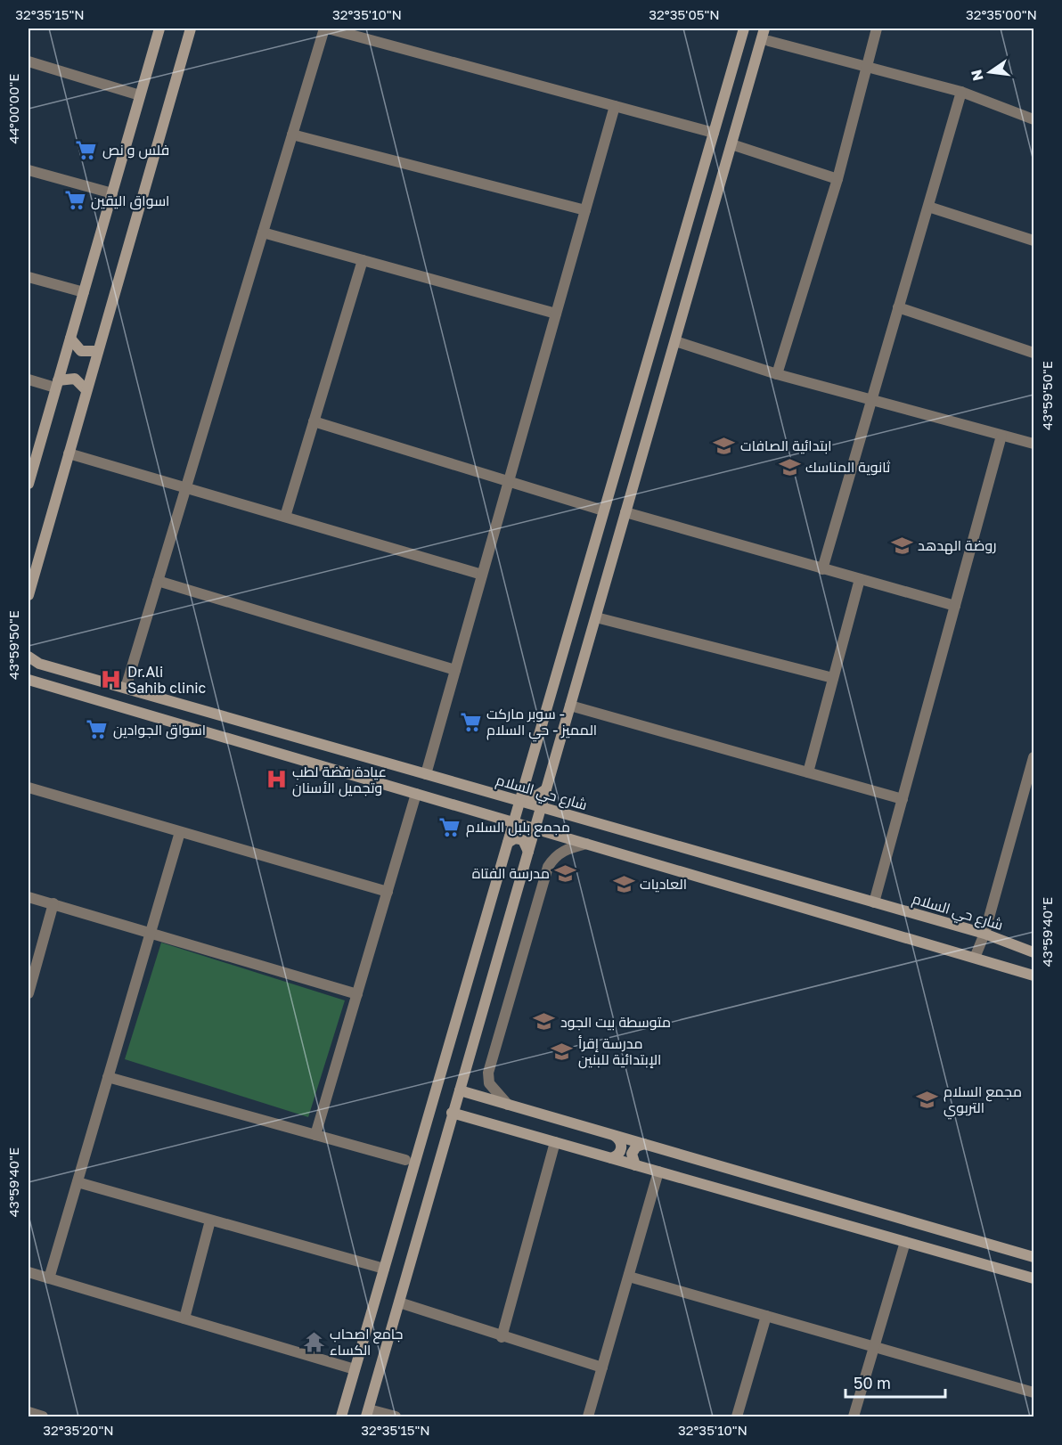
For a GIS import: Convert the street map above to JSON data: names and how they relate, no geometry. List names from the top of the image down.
{
  "streets": {
    "street": ["شارع حي السلام"]
  },
  "places": {
    "supermarket": [
      "فلس و نص",
      "اسواق اليقين",
      "سوبر ماركت - المميز - حي السلام",
      "اسواق الجوادين",
      "مجمع بلبل السلام"
    ],
    "school or university": [
      "ابتدائية الصافات",
      "ثانوية المناسك",
      "روضة الهدهد",
      "مدرسة الفتاة",
      "العاديات",
      "متوسطة بيت الجود",
      "مدرسة إقرأ الإبتدائية للبنين",
      "مجمع السلام التربوي"
    ],
    "hospital": ["Dr.Ali Sahib clinic", "عيادة فضة لطب وتجميل الأسنان"],
    "temple": ["جامع اصحاب الكساء"]
  },
  "scale_bar": "50 m",
  "north": "left",
  "coordinates": [
    "32°35'15\"N",
    "32°35'10\"N",
    "32°35'05\"N",
    "32°35'00\"N",
    "44°00'00\"E",
    "43°59'50\"E",
    "43°59'40\"E",
    "32°35'20\"N"
  ]
}
